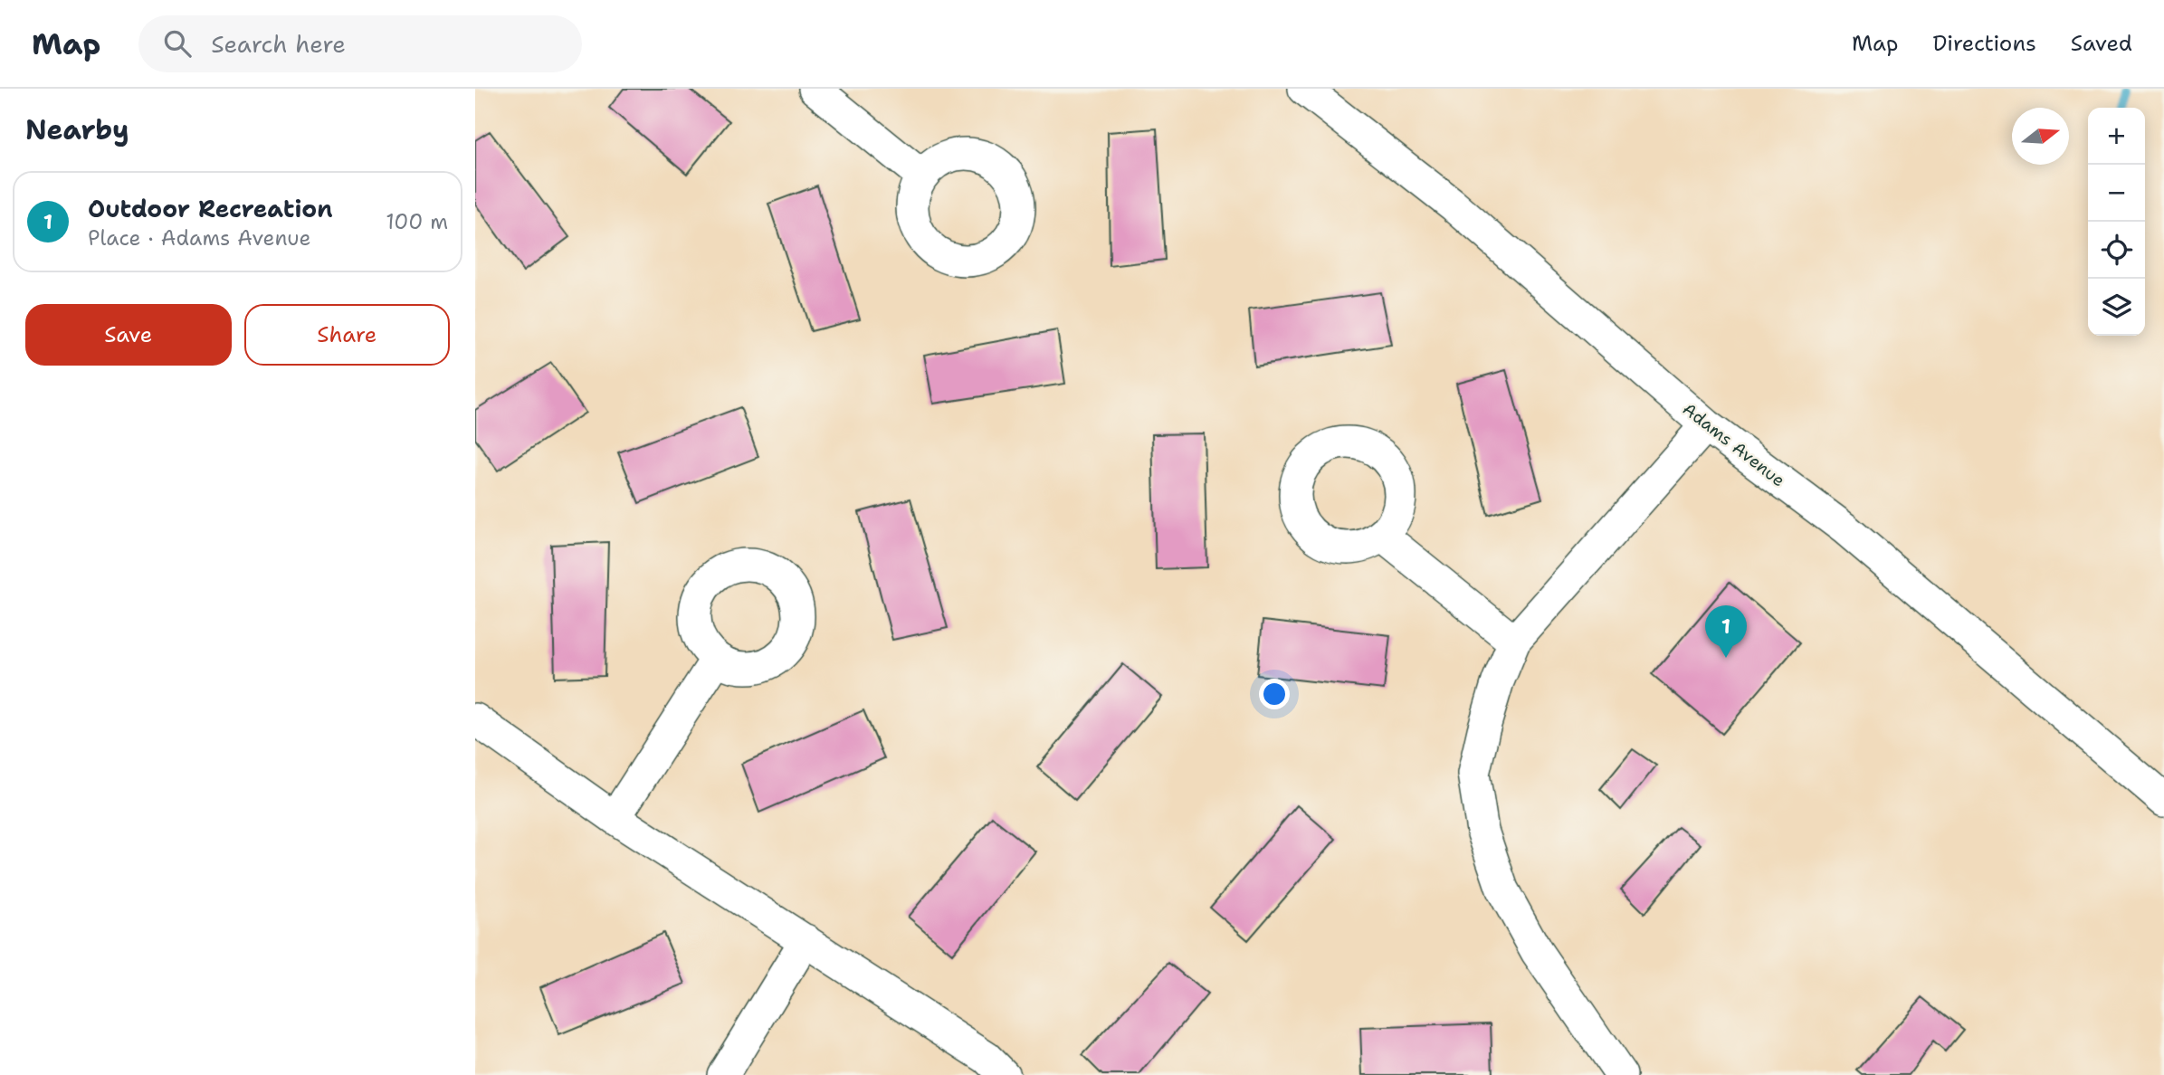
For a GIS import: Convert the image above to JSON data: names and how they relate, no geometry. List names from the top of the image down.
{
  "streets": {
    "street": ["Adams Avenue"]
  },
  "north": "right",
  "page": {
    "header": "Map",
    "search": "Search here",
    "nav": ["Map", "Directions", "Saved"],
    "heading": "Nearby",
    "map_buttons": ["+", "−"],
    "list": [
      {
        "mark": "1",
        "name": "Outdoor Recreation",
        "note": "Place · Adams Avenue",
        "value": "100 m"
      }
    ],
    "buttons": ["Save", "Share"],
    "pins": "1"
  }
}
